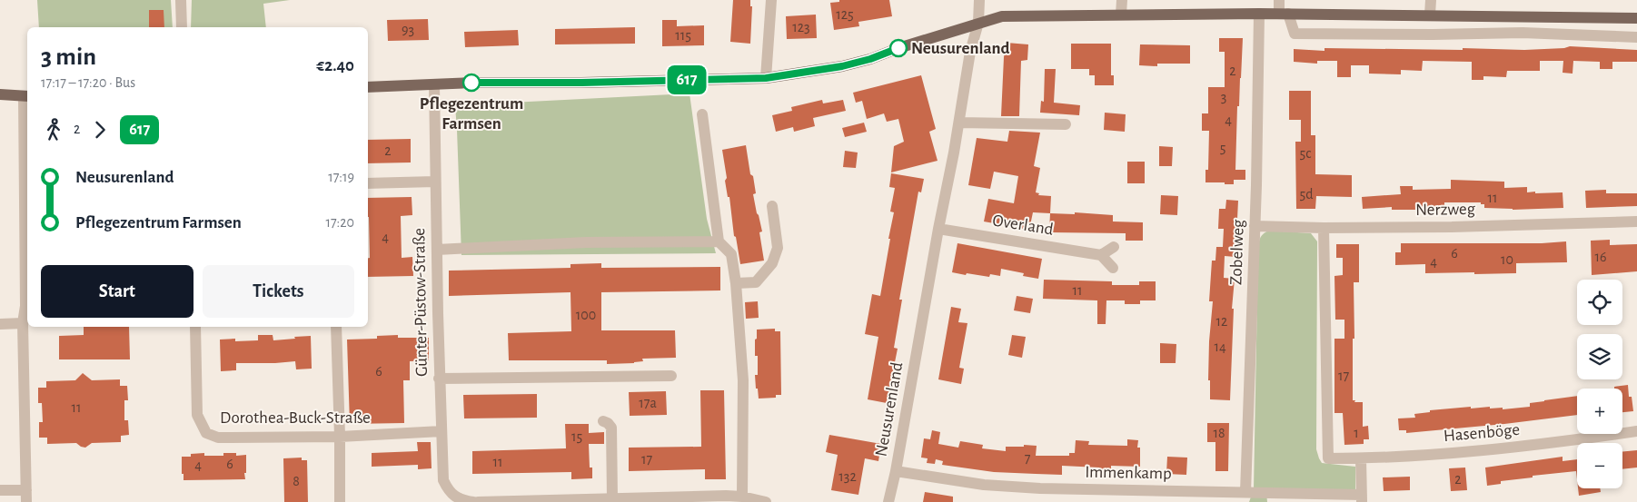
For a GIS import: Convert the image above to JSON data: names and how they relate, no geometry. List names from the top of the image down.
{
  "streets": {
    "street": [
      "Nerzweg",
      "Overland",
      "Zobelweg",
      "Günter-Püstow-Straße",
      "Neusurenland",
      "Dorothea-Buck-Straße",
      "Hasenböge",
      "Immenkamp"
    ]
  },
  "crossings": [
    ["Nerzweg", "Zobelweg"],
    ["Nerzweg", "Hasenböge"],
    ["Overland", "Neusurenland"],
    ["Zobelweg", "Immenkamp"],
    ["Günter-Püstow-Straße", "Dorothea-Buck-Straße"],
    ["Neusurenland", "Immenkamp"]
  ],
  "places": ["Neusurenland", "Pflegezentrum Farmsen"],
  "lines": ["bus line 617"],
  "house_numbers": [
    "125",
    "123",
    "93",
    "115",
    "2",
    "3",
    "4",
    "5",
    "2",
    "5c",
    "5d",
    "11",
    "4",
    "6",
    "16",
    "10",
    "4",
    "11",
    "100",
    "12",
    "14",
    "6",
    "17",
    "17a",
    "11",
    "18",
    "1",
    "15",
    "7",
    "17",
    "11",
    "6",
    "4",
    "132",
    "2",
    "8"
  ],
  "page": {
    "on_map": "617",
    "heading": ["3 min", "17:17 – 17:20 · Bus", "€2.40"],
    "legs": ["2", "617"],
    "list": [
      {
        "name": "Neusurenland",
        "value": "17:19"
      },
      {
        "name": "Pflegezentrum Farmsen",
        "value": "17:20"
      }
    ],
    "buttons": ["Start", "Tickets"],
    "map_buttons": ["+", "−"]
  }
}
